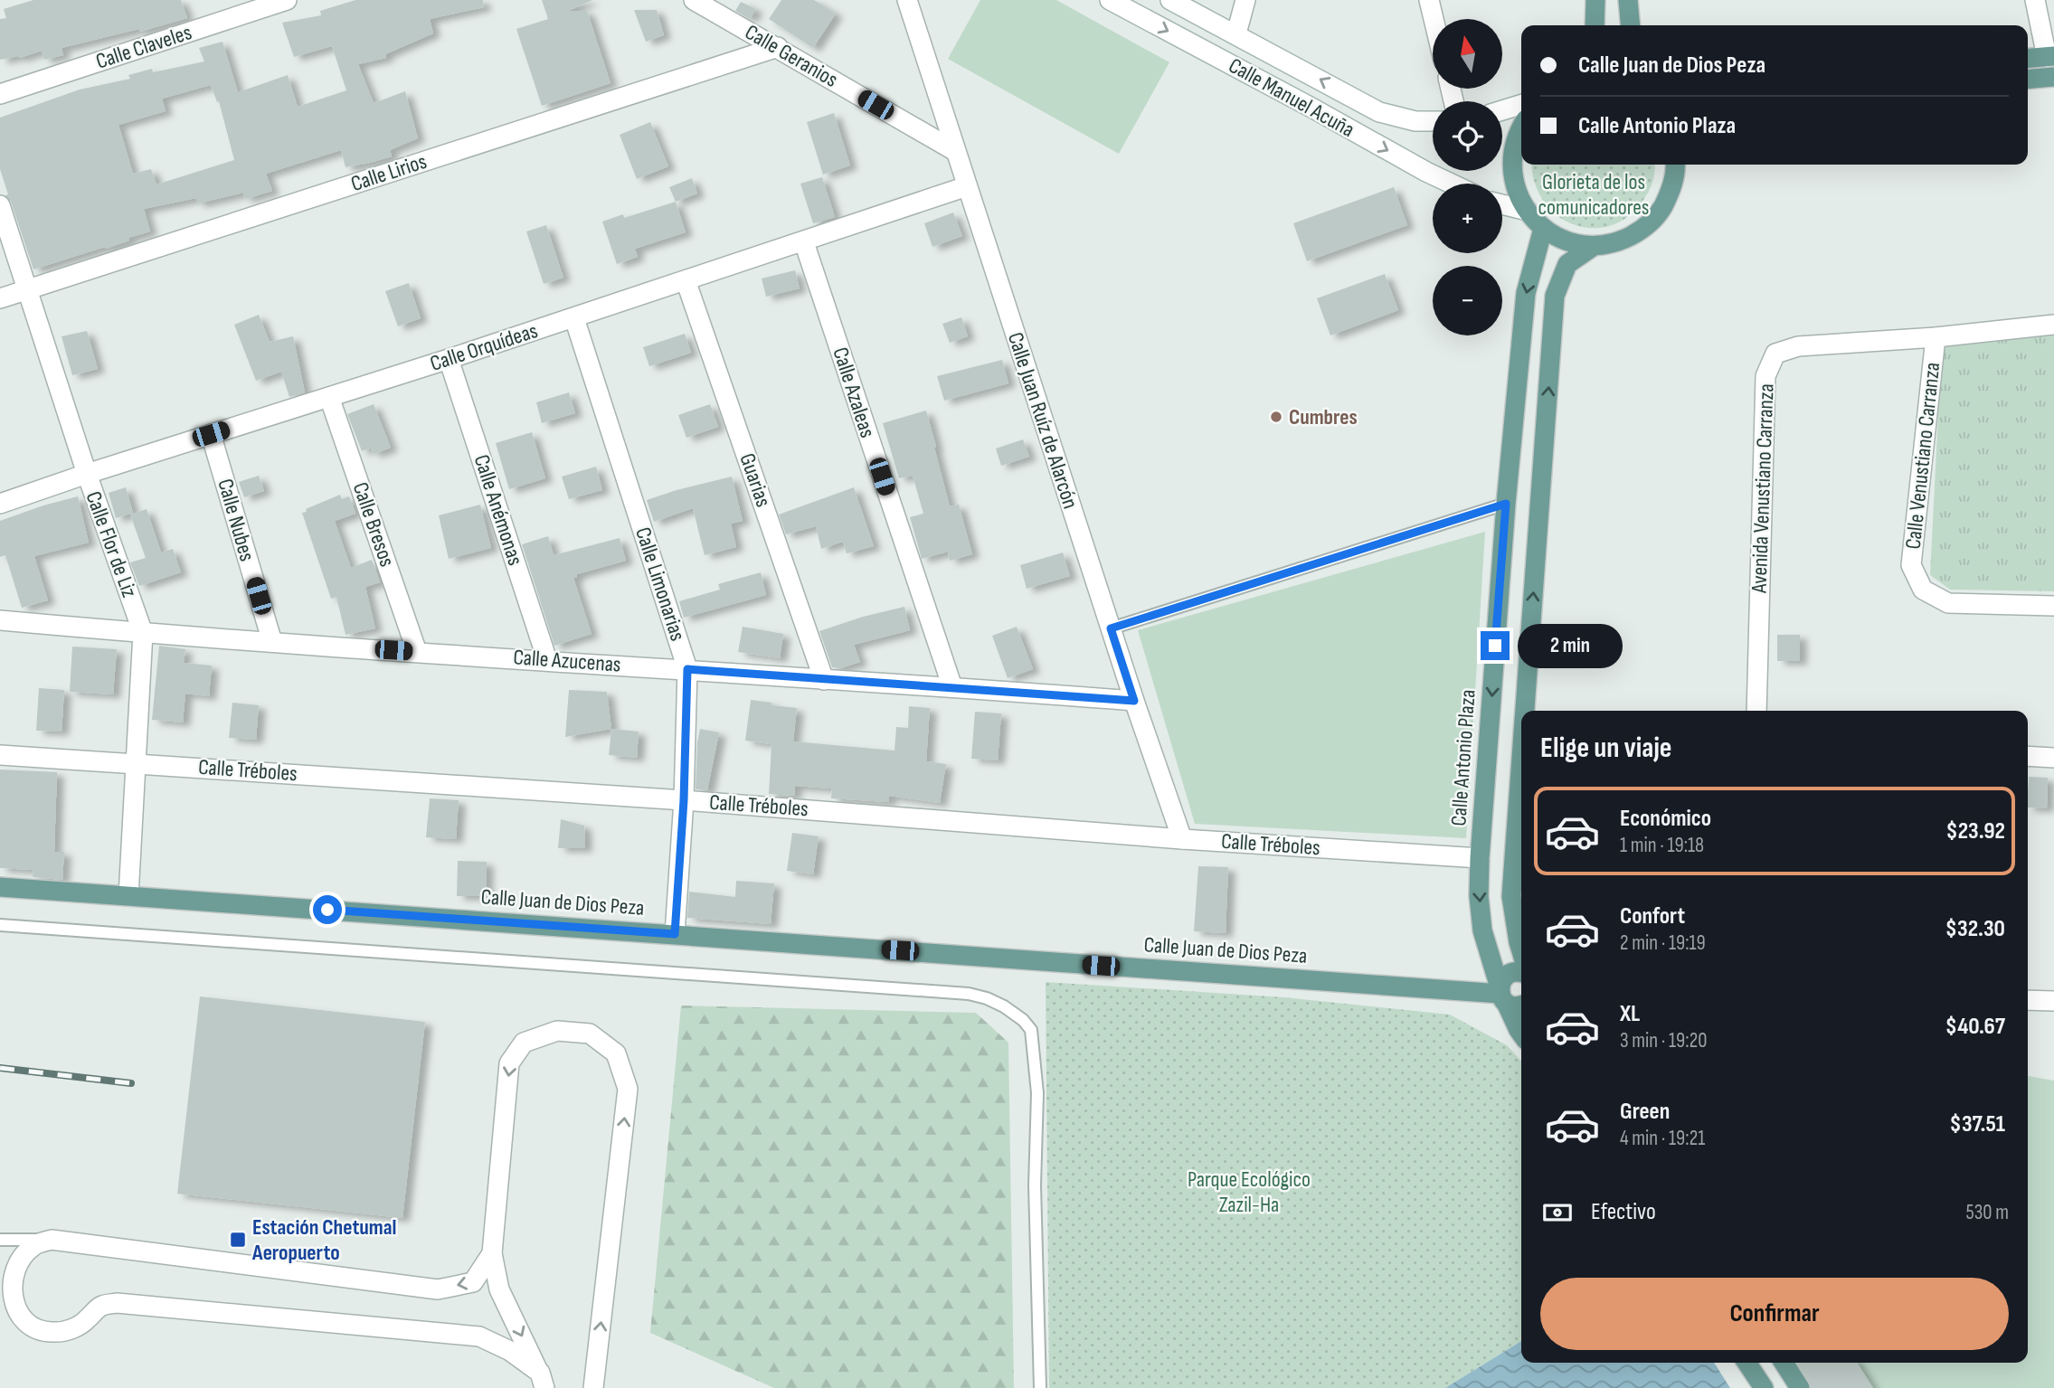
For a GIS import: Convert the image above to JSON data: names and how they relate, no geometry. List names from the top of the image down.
{
  "streets": {
    "main road": ["Calle Antonio Plaza", "Calle Juan de Dios Peza"],
    "street": [
      "Calle Claveles",
      "Calle Geranios",
      "Calle Manuel Acuña",
      "Calle Lirios",
      "Calle Orquídeas",
      "Calle Azaleas",
      "Calle Juan Ruíz de Alarcón",
      "Calle Venustiano Carranza",
      "Guarias",
      "Avenida Venustiano Carranza",
      "Calle Anémonas",
      "Calle Nubes",
      "Calle Bresos",
      "Calle Flor de Liz",
      "Calle Limonarias",
      "Calle Azucenas",
      "Calle Tréboles"
    ]
  },
  "crossings": [
    ["Calle Geranios", "Calle Lirios"],
    ["Calle Geranios", "Calle Juan Ruíz de Alarcón"],
    ["Calle Lirios", "Calle Flor de Liz"],
    ["Calle Orquídeas", "Calle Azaleas"],
    ["Calle Orquídeas", "Calle Juan Ruíz de Alarcón"],
    ["Calle Orquídeas", "Guarias"],
    ["Calle Orquídeas", "Calle Anémonas"],
    ["Calle Orquídeas", "Calle Nubes"],
    ["Calle Orquídeas", "Calle Bresos"],
    ["Calle Orquídeas", "Calle Flor de Liz"],
    ["Calle Orquídeas", "Calle Limonarias"],
    ["Calle Azaleas", "Calle Azucenas"],
    ["Calle Juan Ruíz de Alarcón", "Calle Azucenas"],
    ["Calle Juan Ruíz de Alarcón", "Calle Tréboles"],
    ["Calle Venustiano Carranza", "Avenida Venustiano Carranza"],
    ["Guarias", "Calle Azucenas"],
    ["Calle Anémonas", "Calle Azucenas"],
    ["Calle Nubes", "Calle Azucenas"],
    ["Calle Bresos", "Calle Azucenas"],
    ["Calle Flor de Liz", "Calle Azucenas"],
    ["Calle Flor de Liz", "Calle Tréboles"],
    ["Calle Flor de Liz", "Calle Juan de Dios Peza"],
    ["Calle Limonarias", "Calle Azucenas"],
    ["Calle Limonarias", "Calle Tréboles"],
    ["Calle Limonarias", "Calle Juan de Dios Peza"],
    ["Calle Antonio Plaza", "Calle Tréboles"],
    ["Calle Antonio Plaza", "Calle Juan de Dios Peza"]
  ],
  "parks": ["Glorieta de los comunicadores", "Parque Ecológico Zazil-Ha"],
  "places": {
    "other": ["Cumbres"],
    "transit": ["Estación Chetumal Aeropuerto"]
  },
  "north": "top",
  "page": {
    "map_buttons": ["+", "−"],
    "banner": ["Calle Juan de Dios Peza", "Calle Antonio Plaza"],
    "bubble": "2 min",
    "heading": "Elige un viaje",
    "list": [
      {
        "name": "Económico",
        "note": "1 min · 19:18",
        "value": "$23.92"
      },
      {
        "name": "Confort",
        "note": "2 min · 19:19",
        "value": "$32.30"
      },
      {
        "name": "XL",
        "note": "3 min · 19:20",
        "value": "$40.67"
      },
      {
        "name": "Green",
        "note": "4 min · 19:21",
        "value": "$37.51"
      }
    ],
    "pay": ["Efectivo", "530 m"],
    "buttons": "Confirmar"
  }
}
